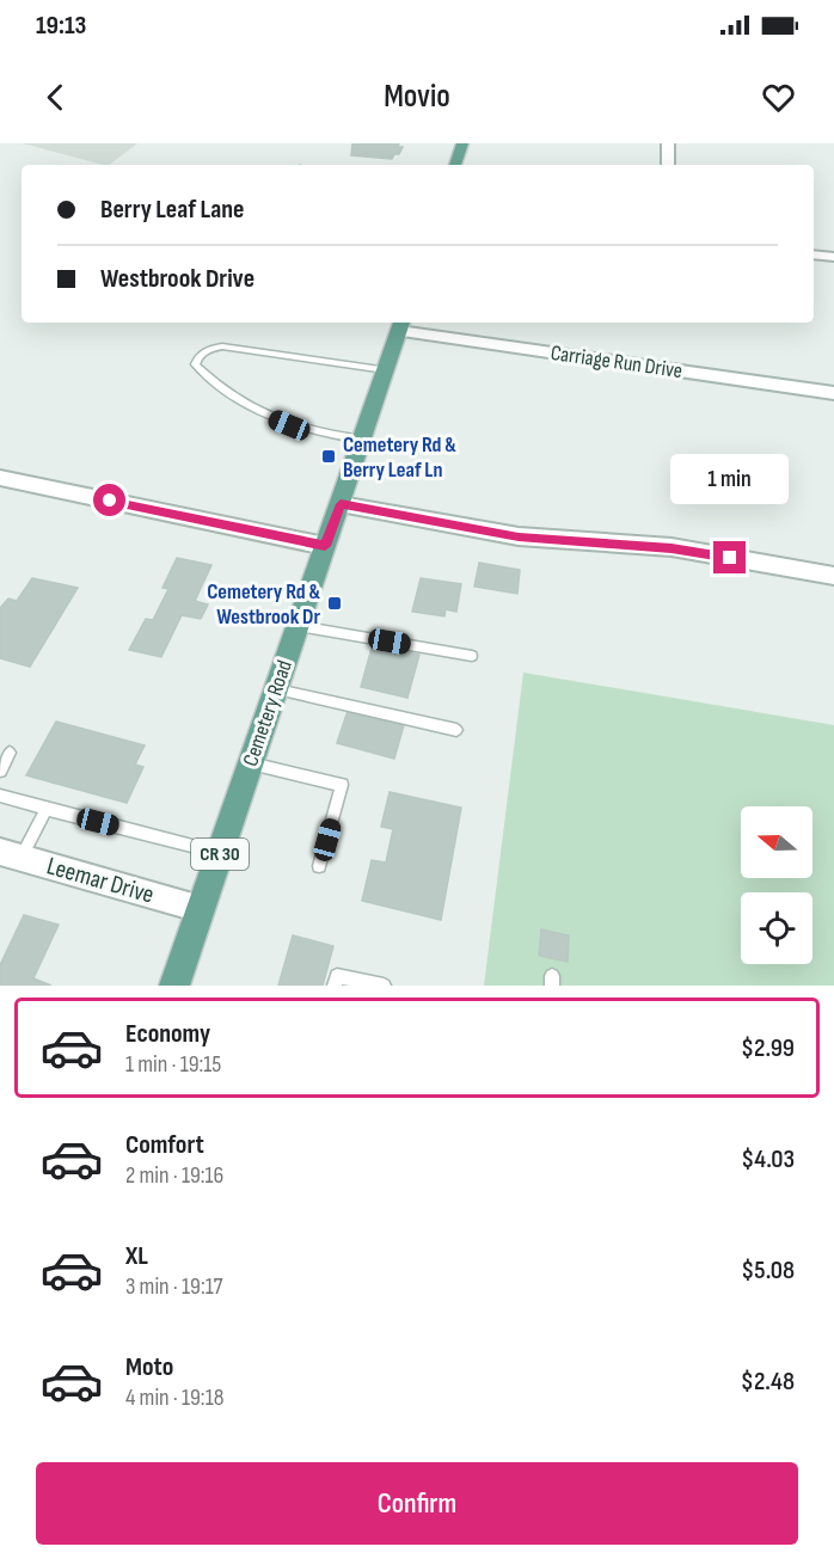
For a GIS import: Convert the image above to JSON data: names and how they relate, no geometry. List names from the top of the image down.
{
  "streets": {
    "main road": ["Cemetery Road", "CR 30"],
    "street": ["Carriage Run Drive", "Leemar Drive"]
  },
  "crossings": [
    ["Carriage Run Drive", "Cemetery Road"],
    ["Cemetery Road", "Leemar Drive"]
  ],
  "places": {
    "transit": ["Cemetery Rd & Berry Leaf Ln", "Cemetery Rd & Westbrook Dr"]
  },
  "north": "left",
  "page": {
    "status": "19:13",
    "header": "Movio",
    "banner": ["Berry Leaf Lane", "Westbrook Drive"],
    "bubble": "1 min",
    "list": [
      {
        "name": "Economy",
        "note": "1 min · 19:15",
        "value": "$2.99"
      },
      {
        "name": "Comfort",
        "note": "2 min · 19:16",
        "value": "$4.03"
      },
      {
        "name": "XL",
        "note": "3 min · 19:17",
        "value": "$5.08"
      },
      {
        "name": "Moto",
        "note": "4 min · 19:18",
        "value": "$2.48"
      }
    ],
    "buttons": "Confirm"
  }
}
